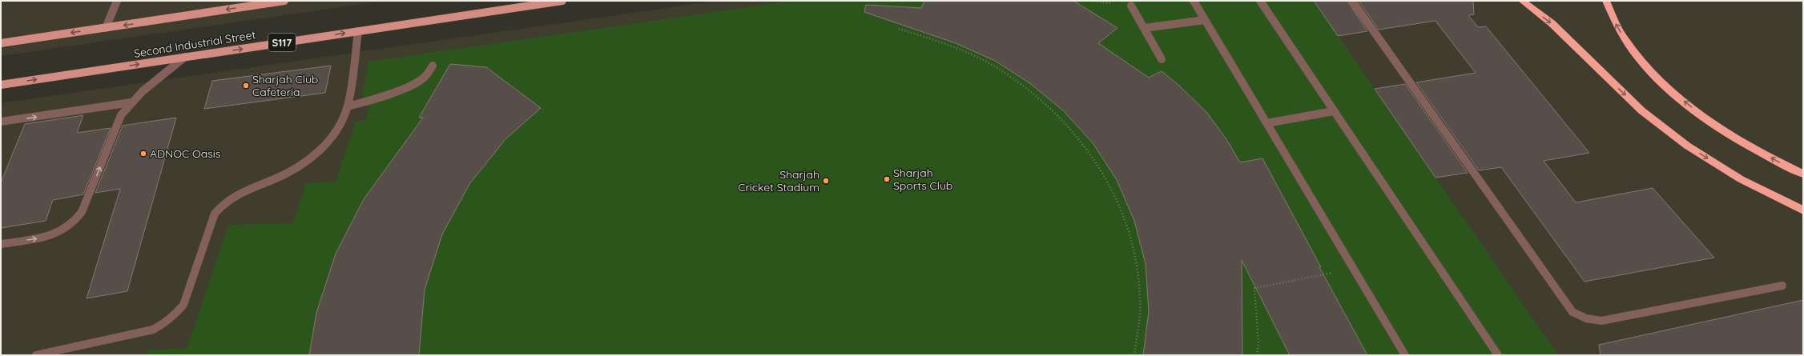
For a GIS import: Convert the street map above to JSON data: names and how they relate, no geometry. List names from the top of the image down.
{
  "streets": {
    "main road": ["S117", "Second Industrial Street"]
  },
  "places": [
    "Sharjah Club Cafeteria",
    "ADNOC Oasis",
    "Sharjah Sports Club",
    "Sharjah Cricket Stadium"
  ]
}
